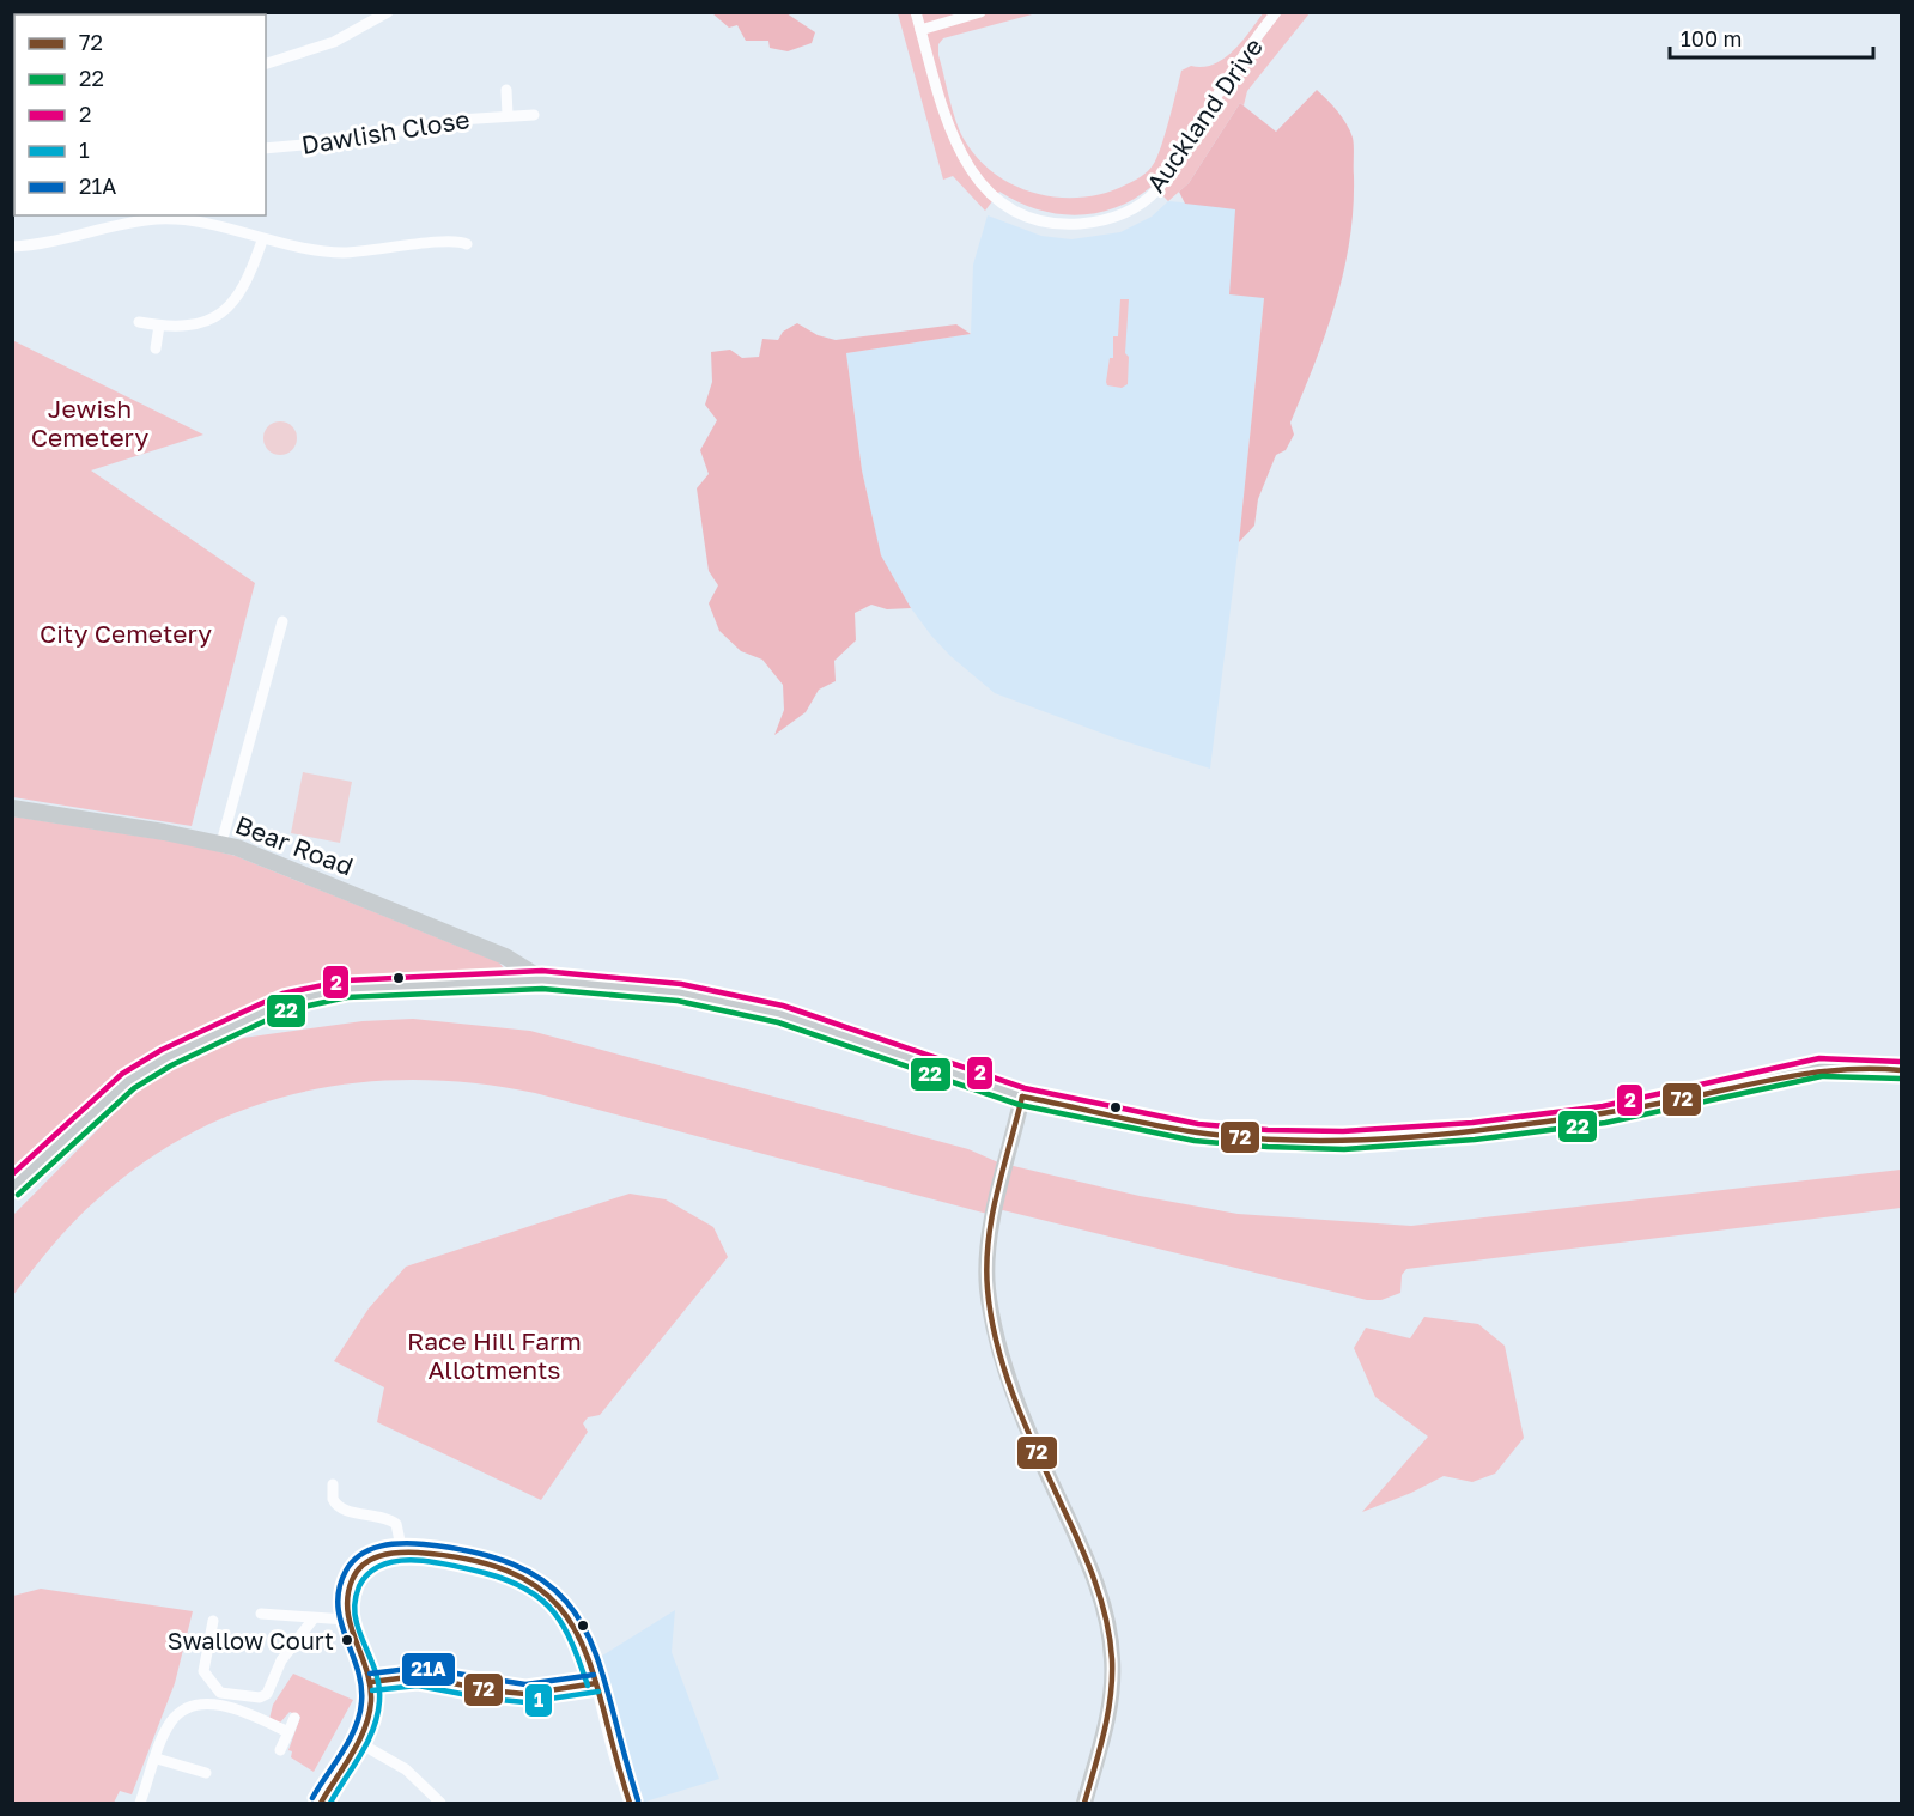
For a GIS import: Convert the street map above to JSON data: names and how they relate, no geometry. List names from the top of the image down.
{
  "streets": {
    "street": ["Auckland Drive", "Dawlish Close", "Bear Road"]
  },
  "parks": ["Jewish Cemetery", "City Cemetery", "Race Hill Farm Allotments"],
  "places": ["Swallow Court"],
  "lines": [
    "transit line 2",
    "transit line 22",
    "transit line 72",
    "transit line 21A",
    "transit line 1"
  ],
  "legend": [
    "72",
    "22",
    "2",
    "1",
    "21A"
  ],
  "scale_bar": "100 m"
}
